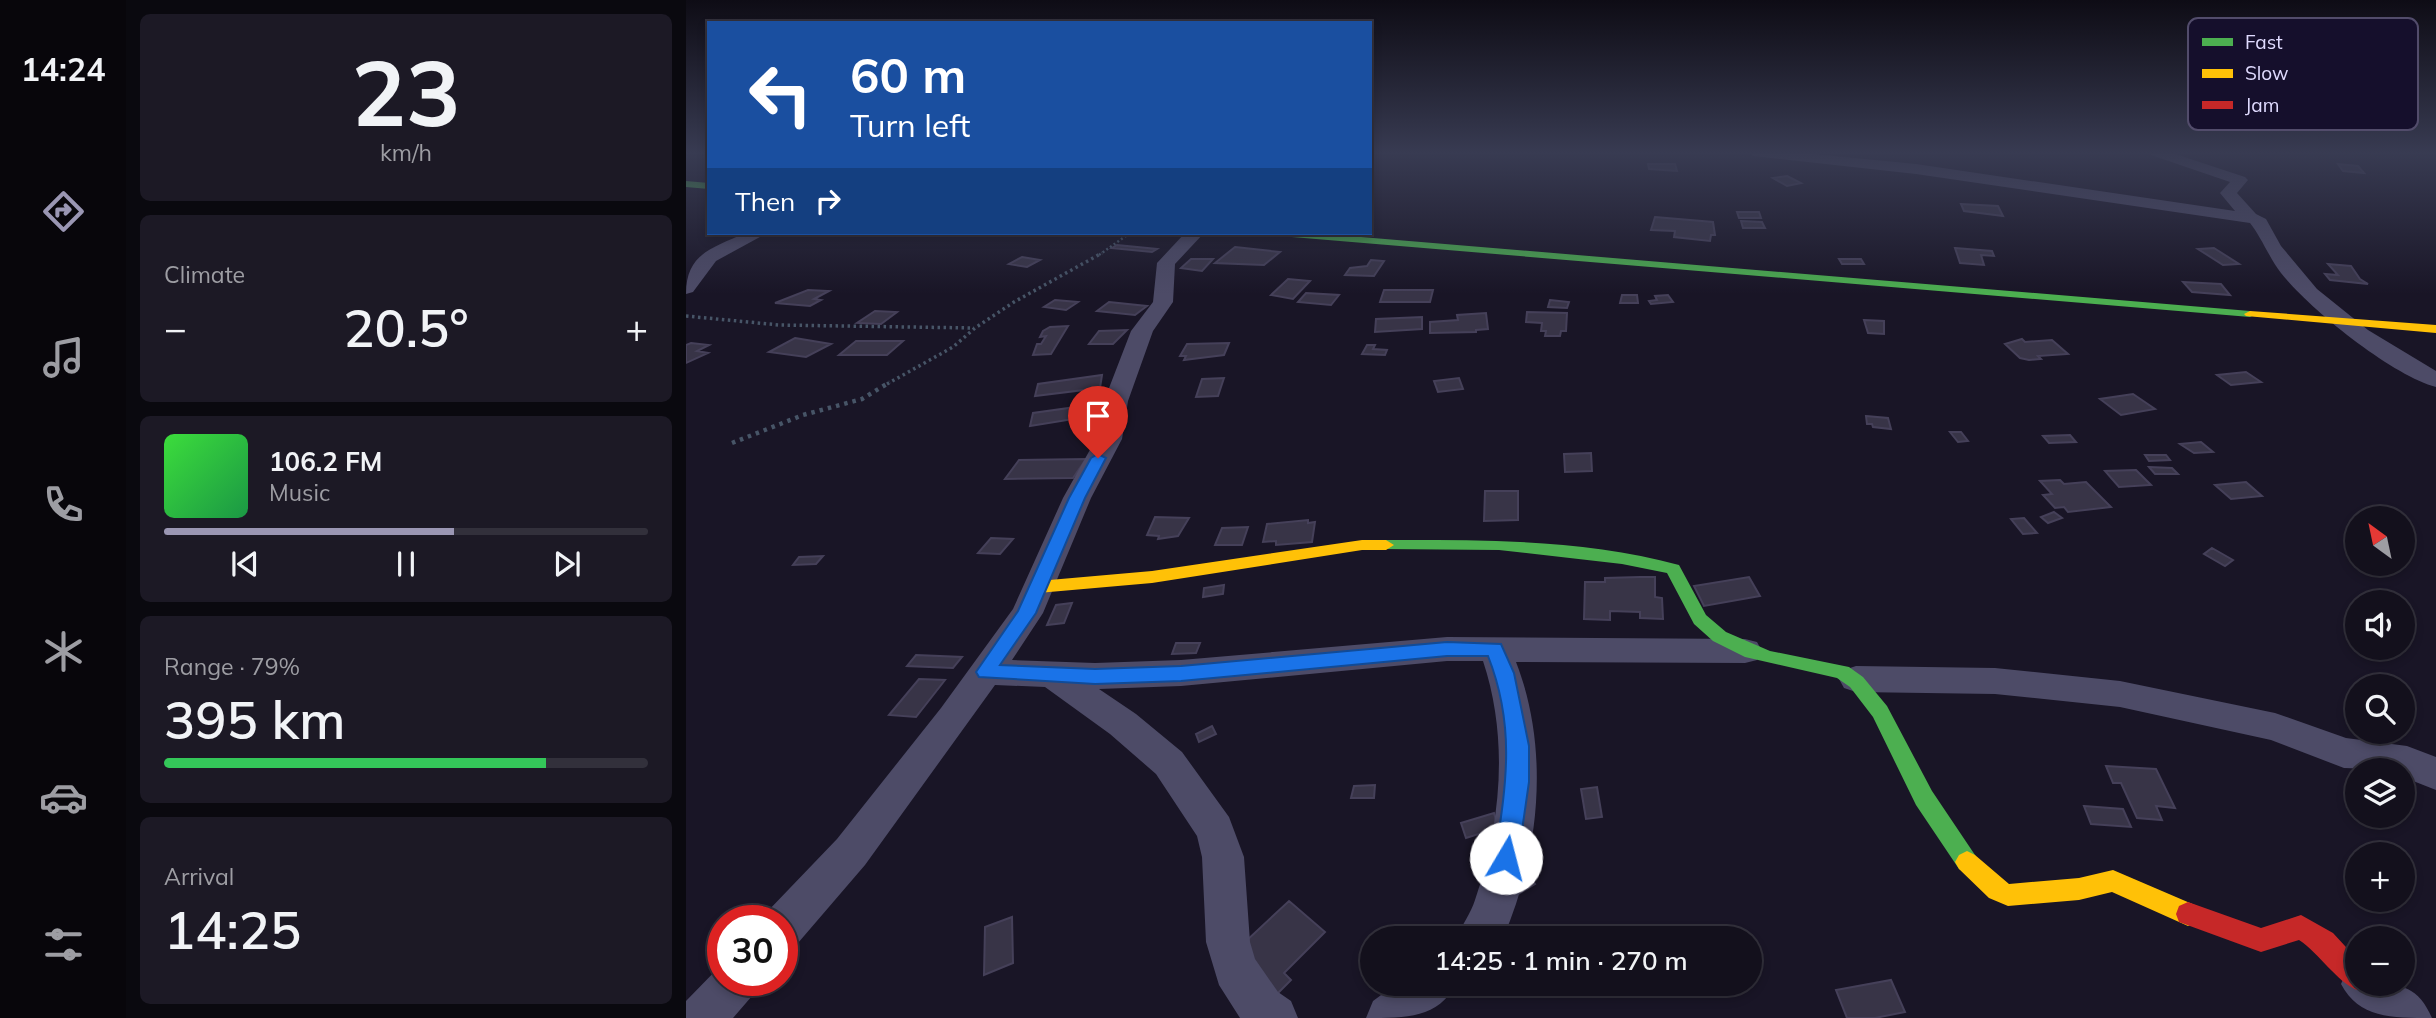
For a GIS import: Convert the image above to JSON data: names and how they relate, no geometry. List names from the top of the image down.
{
  "legend": ["Fast", "Slow", "Jam"],
  "north": "top left",
  "page": {
    "tabs": "14:24",
    "tile": [
      ["23", "km/h"],
      "Climate",
      ["Range · 79%", "395 km"],
      ["Arrival", "14:25"]
    ],
    "turn": ["60 m", "Turn left"],
    "then": "Then",
    "heat": ["−", "20.5°", "+"],
    "song": ["106.2 FM", "Music"],
    "map_buttons": ["+", "−"],
    "limit": "30",
    "trip": "14:25 · 1 min · 270 m"
  }
}
